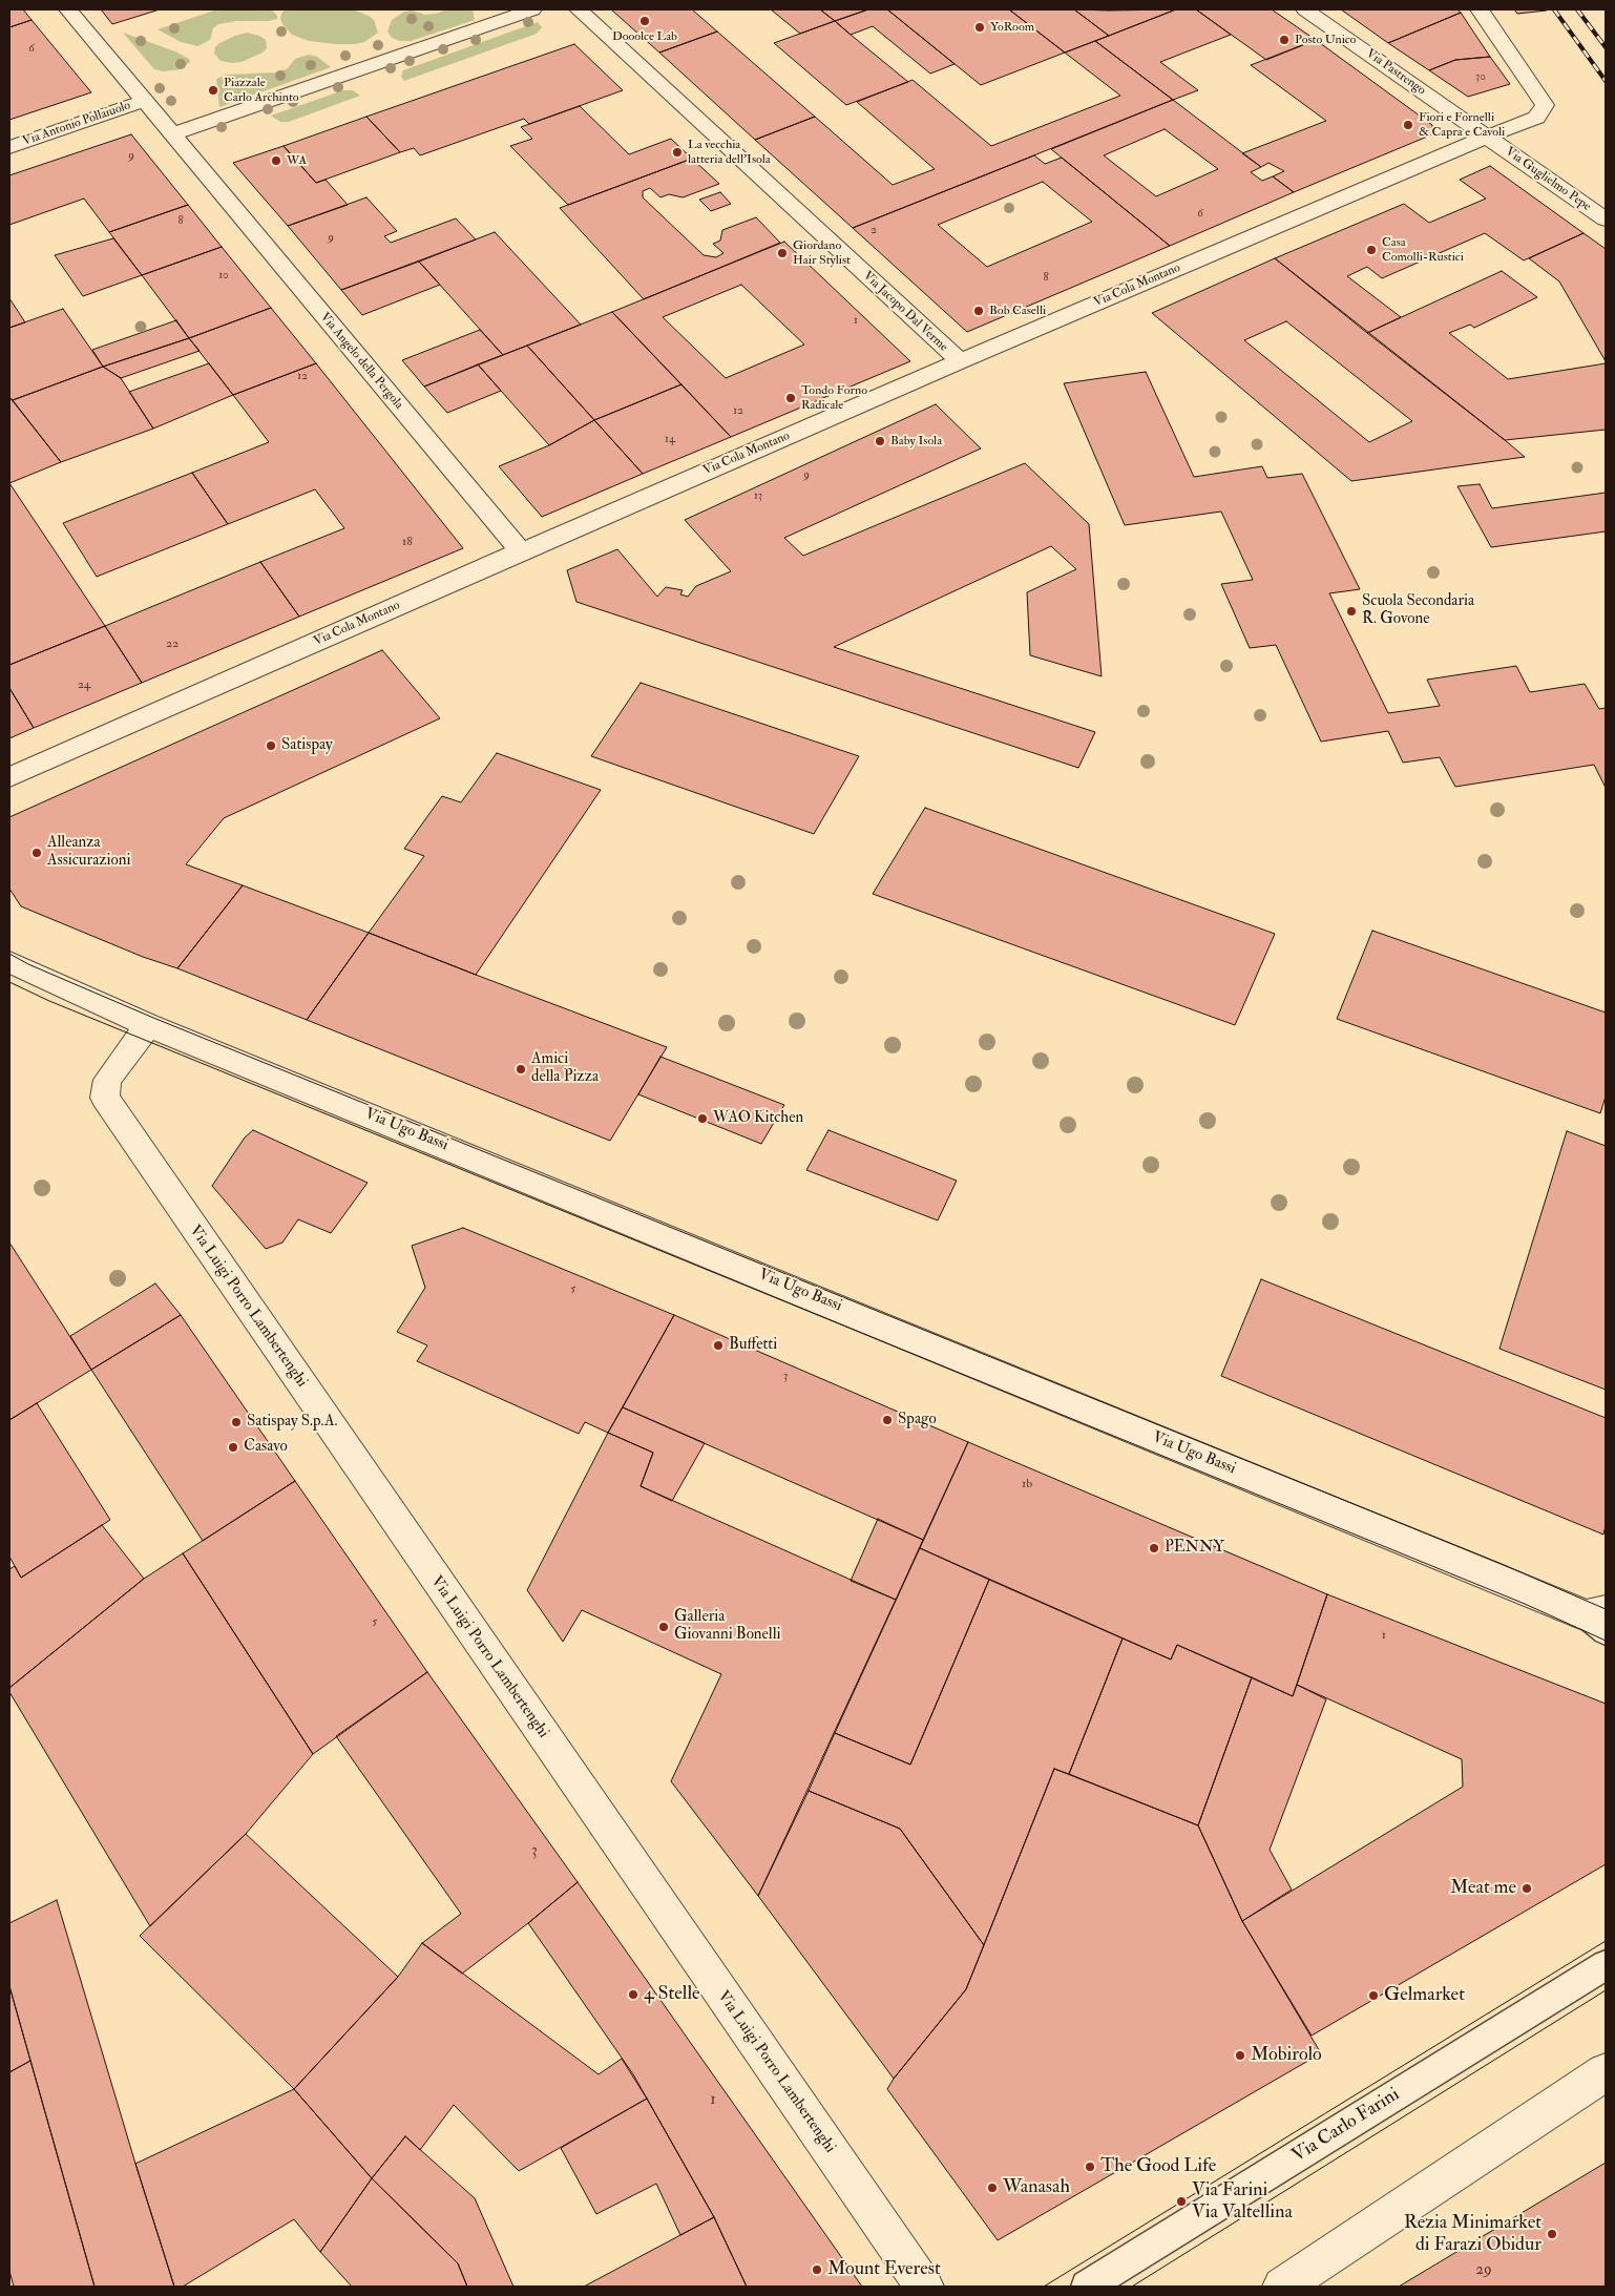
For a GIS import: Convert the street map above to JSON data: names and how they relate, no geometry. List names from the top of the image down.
{
  "streets": {
    "street": [
      "Via Pastrengo",
      "Via Antonio Pollaiuolo",
      "Via Guglielmo Pepe",
      "Via Cola Montano",
      "Via Jacopo Dal Verme",
      "Via Angelo della Pergola",
      "Via Ugo Bassi",
      "Via Luigi Porro Lambertenghi"
    ],
    "lane": ["Via Carlo Farini"]
  },
  "crossings": [
    ["Via Pastrengo", "Via Guglielmo Pepe"],
    ["Via Pastrengo", "Via Cola Montano"],
    ["Via Guglielmo Pepe", "Via Cola Montano"],
    ["Via Cola Montano", "Via Jacopo Dal Verme"],
    ["Via Cola Montano", "Via Angelo della Pergola"],
    ["Via Ugo Bassi", "Via Luigi Porro Lambertenghi"]
  ],
  "places": [
    "Dooolce Lab",
    "YoRoom",
    "Posto Unico",
    "Piazzale Carlo Archinto",
    "Fiori e Fornelli & Capra e Cavoli",
    "La vecchia latteria dell'Isola",
    "WA",
    "Casa Comolli-Rustici",
    "Giordano Hair Stylist",
    "Bob Caselli",
    "Tondo Forno Radicale",
    "Baby Isola",
    "Scuola Secondaria R. Govone",
    "Satispay",
    "Alleanza Assicurazioni",
    "Amici della Pizza",
    "WAO Kitchen",
    "Buffetti",
    "Spago",
    "Satispay S.p.A.",
    "Casavo",
    "PENNY",
    "Galleria Giovanni Bonelli",
    "Meat me",
    "4 Stelle",
    "Gelmarket",
    "Mobirolo",
    "The Good Life",
    "Wanasah",
    "Via Farini Via Valtellina",
    "Rezia Minimarket di Farazi Obidur",
    "Mount Everest"
  ],
  "house_numbers": [
    "6",
    "30",
    "9",
    "6",
    "8",
    "2",
    "9",
    "10",
    "8",
    "1",
    "12",
    "12",
    "14",
    "9",
    "13",
    "18",
    "22",
    "24",
    "5",
    "3",
    "1b",
    "5",
    "1",
    "3",
    "1",
    "29"
  ]
}
